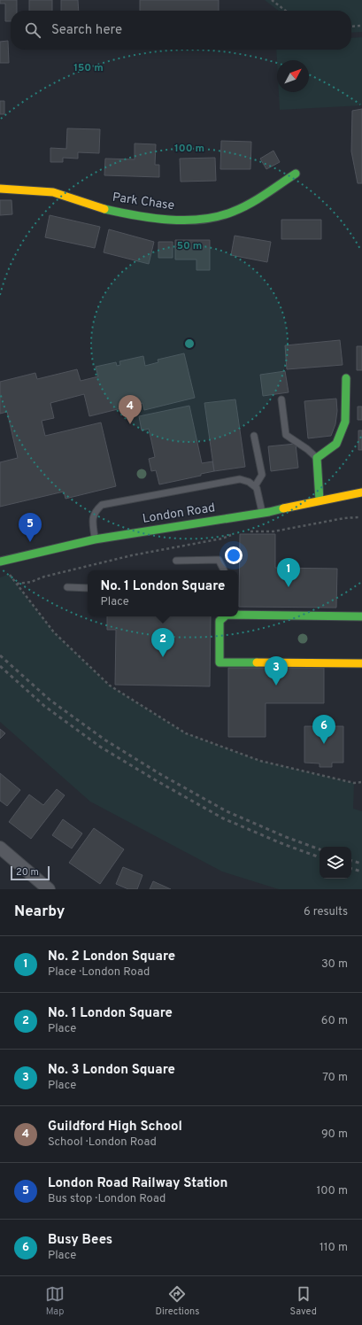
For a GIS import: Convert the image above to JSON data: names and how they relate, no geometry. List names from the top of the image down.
{
  "streets": {
    "street": ["Park Chase", "London Road"]
  },
  "scale_bar": "20 m",
  "north": "top right",
  "page": {
    "search": "Search here",
    "pins": [
      "4",
      "5",
      "1",
      "2",
      "3",
      "6"
    ],
    "popup": ["No. 1 London Square", "Place"],
    "scale": "20 m",
    "heading": ["Nearby", "6 results"],
    "list": [
      {
        "mark": "1",
        "name": "No. 2 London Square",
        "note": "Place · London Road",
        "value": "30 m"
      },
      {
        "mark": "2",
        "name": "No. 1 London Square",
        "note": "Place",
        "value": "60 m"
      },
      {
        "mark": "3",
        "name": "No. 3 London Square",
        "note": "Place",
        "value": "70 m"
      },
      {
        "mark": "4",
        "name": "Guildford High School",
        "note": "School · London Road",
        "value": "90 m"
      },
      {
        "mark": "5",
        "name": "London Road Railway Station",
        "note": "Bus stop · London Road",
        "value": "100 m"
      },
      {
        "mark": "6",
        "name": "Busy Bees",
        "note": "Place",
        "value": "110 m"
      }
    ],
    "nav": ["Map", "Directions", "Saved"]
  },
  "rings": ["150 m", "100 m", "50 m"]
}
